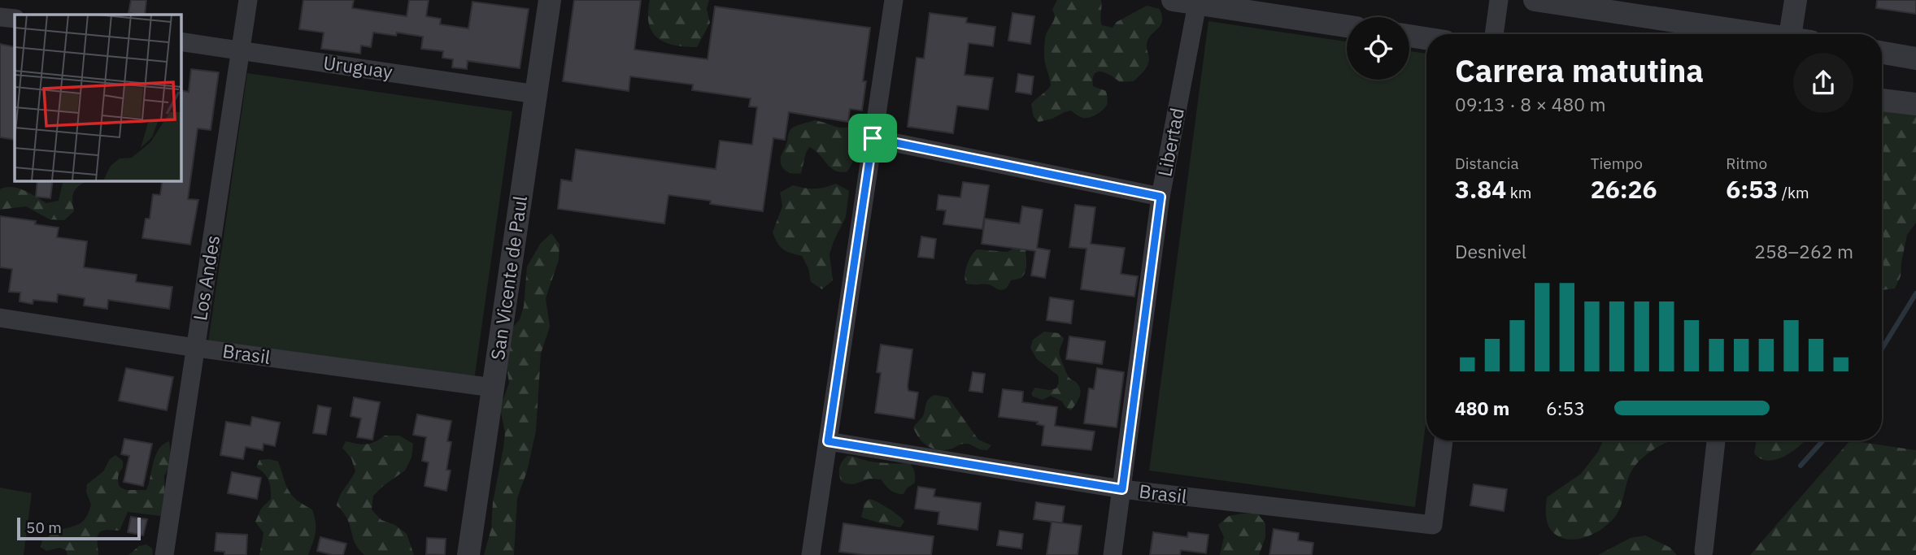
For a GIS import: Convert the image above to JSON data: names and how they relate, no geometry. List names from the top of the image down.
{
  "streets": {
    "street": [
      "Uruguay",
      "Libertad",
      "Los Andes",
      "San Vicente de Paul",
      "Brasil"
    ]
  },
  "crossings": [
    ["Uruguay", "Los Andes"],
    ["Uruguay", "San Vicente de Paul"],
    ["Libertad", "Brasil"],
    ["Los Andes", "Brasil"],
    ["San Vicente de Paul", "Brasil"]
  ],
  "scale_bar": "50 m",
  "page": {
    "heading": ["Carrera matutina", "09:13 · 8 × 480 m"],
    "stats": [
      ["Distancia", "3.84 km"],
      ["Tiempo", "26:26"],
      ["Ritmo", "6:53 /km"]
    ],
    "chart": ["Desnivel", "258–262 m"],
    "list": [
      {
        "name": "480 m",
        "note": "6:53"
      }
    ],
    "scale": "50 m"
  }
}
